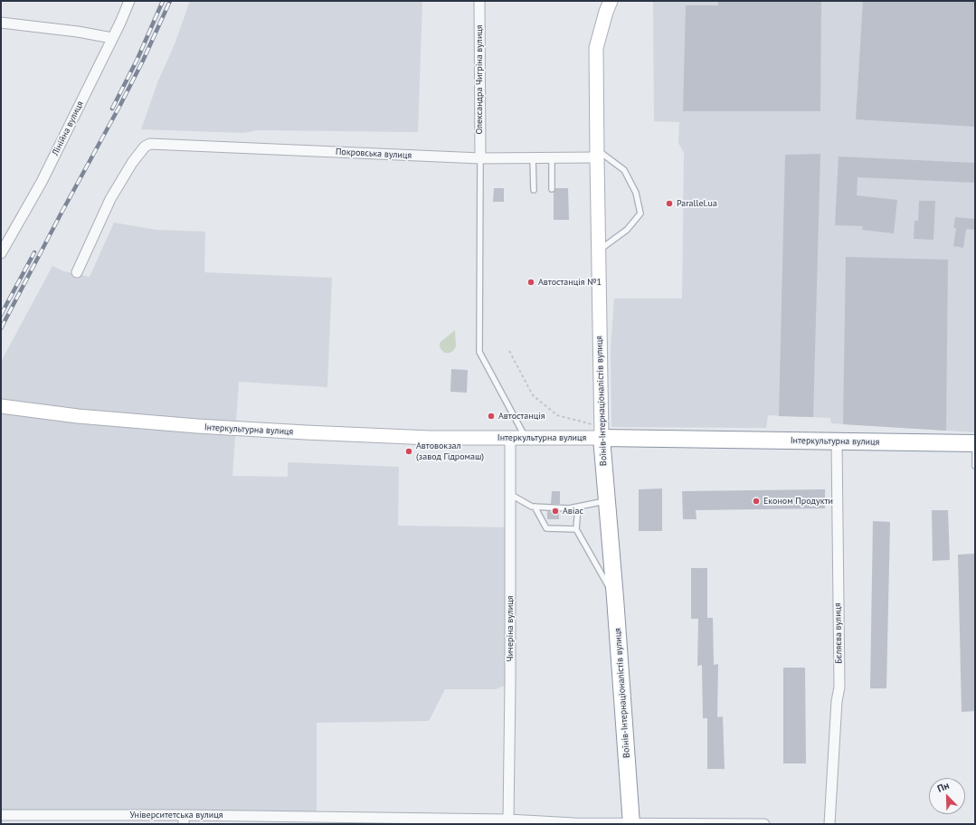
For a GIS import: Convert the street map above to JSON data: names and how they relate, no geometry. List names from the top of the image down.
{
  "streets": {
    "highway": ["Воїнів-Інтернаціоналістів вулиця", "Інтеркультурна вулиця"],
    "street": [
      "Олександра Чигріна вулиця",
      "Лінійна вулиця",
      "Покровська вулиця",
      "Чичеріна вулиця",
      "Бєляєва вулиця",
      "Університетська вулиця"
    ]
  },
  "crossings": [
    ["Олександра Чигріна вулиця", "Покровська вулиця"],
    ["Покровська вулиця", "Воїнів-Інтернаціоналістів вулиця"],
    ["Воїнів-Інтернаціоналістів вулиця", "Інтеркультурна вулиця"],
    ["Воїнів-Інтернаціоналістів вулиця", "Університетська вулиця"],
    ["Інтеркультурна вулиця", "Чичеріна вулиця"],
    ["Інтеркультурна вулиця", "Бєляєва вулиця"],
    ["Чичеріна вулиця", "Університетська вулиця"]
  ],
  "places": [
    "Parallel.ua",
    "Автостанція №1",
    "Автостанція",
    "Автовокзал (завод Гідромаш)",
    "Економ Продукти",
    "Авіас"
  ],
  "north": "top left"
}
